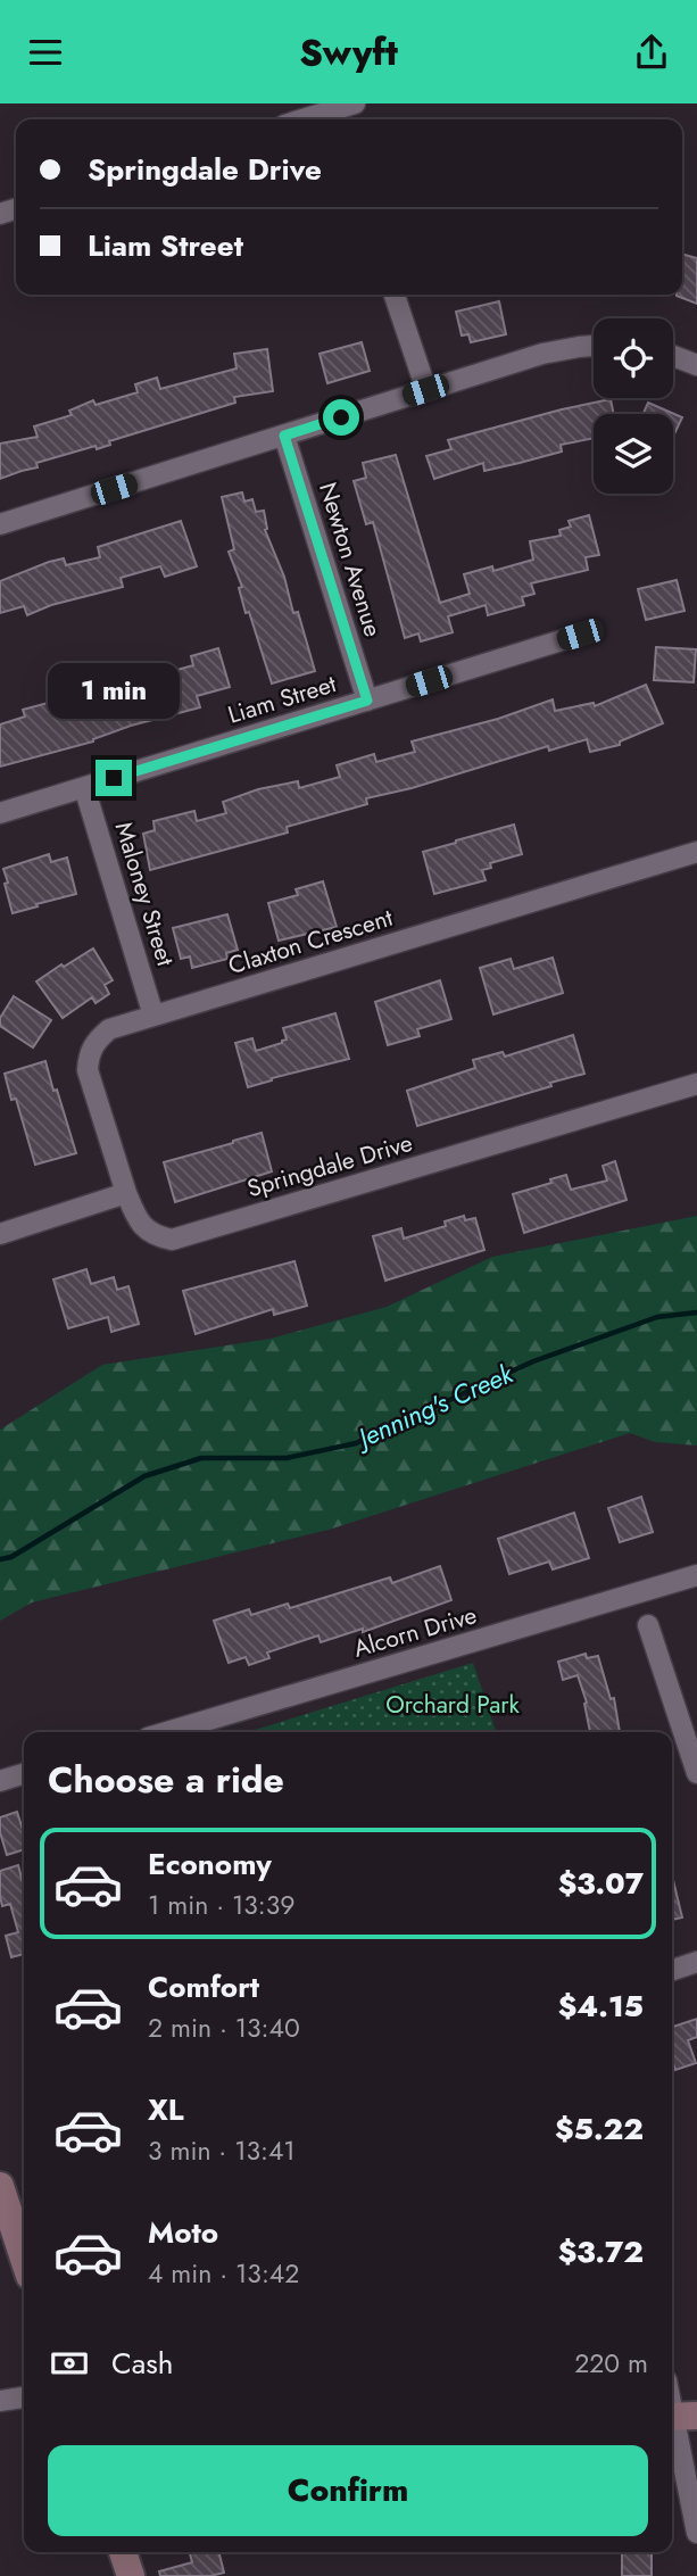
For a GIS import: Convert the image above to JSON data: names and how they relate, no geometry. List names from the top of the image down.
{
  "streets": {
    "street": [
      "Newton Avenue",
      "Liam Street",
      "Maloney Street",
      "Claxton Crescent",
      "Springdale Drive",
      "Alcorn Drive"
    ]
  },
  "crossings": [
    ["Newton Avenue", "Liam Street"],
    ["Liam Street", "Maloney Street"],
    ["Maloney Street", "Claxton Crescent"],
    ["Claxton Crescent", "Springdale Drive"]
  ],
  "water": ["Jenning's Creek"],
  "parks": ["Orchard Park"],
  "page": {
    "header": "Swyft",
    "banner": ["Springdale Drive", "Liam Street"],
    "bubble": "1 min",
    "heading": "Choose a ride",
    "list": [
      {
        "name": "Economy",
        "note": "1 min · 13:39",
        "value": "$3.07"
      },
      {
        "name": "Comfort",
        "note": "2 min · 13:40",
        "value": "$4.15"
      },
      {
        "name": "XL",
        "note": "3 min · 13:41",
        "value": "$5.22"
      },
      {
        "name": "Moto",
        "note": "4 min · 13:42",
        "value": "$3.72"
      }
    ],
    "pay": ["Cash", "220 m"],
    "buttons": "Confirm"
  }
}
